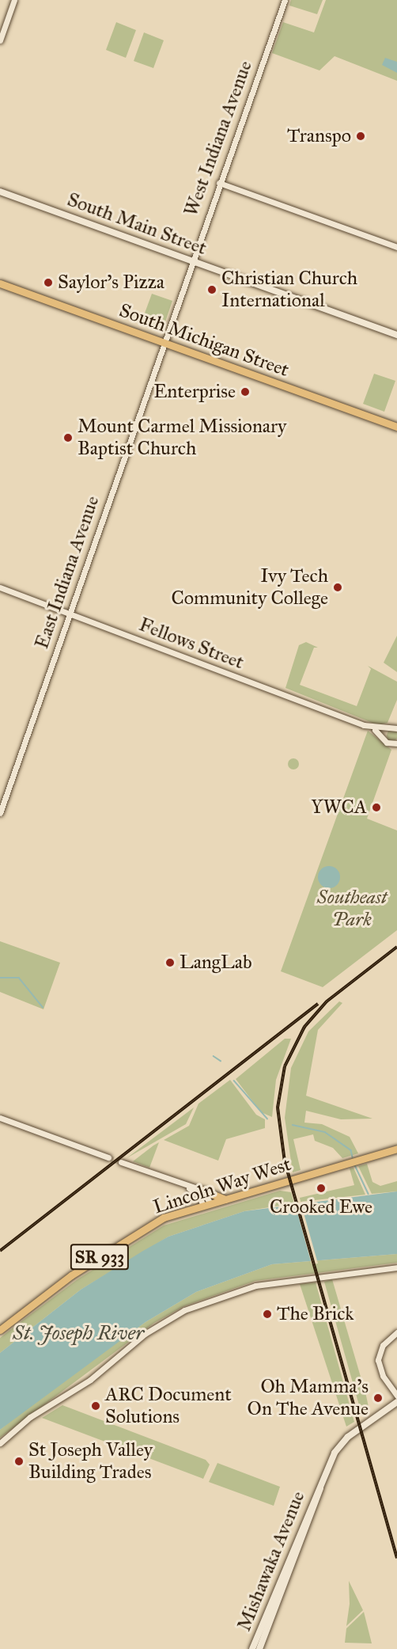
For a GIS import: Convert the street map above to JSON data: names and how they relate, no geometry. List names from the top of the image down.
{
  "streets": {
    "main road": [
      "South Main Street",
      "South Michigan Street",
      "Lincoln Way West",
      "SR 933",
      "Mishawaka Avenue"
    ],
    "street": ["West Indiana Avenue", "East Indiana Avenue", "Fellows Street"]
  },
  "crossings": [
    ["West Indiana Avenue", "South Main Street"],
    ["West Indiana Avenue", "South Michigan Street"],
    ["West Indiana Avenue", "East Indiana Avenue"],
    ["South Michigan Street", "East Indiana Avenue"],
    ["East Indiana Avenue", "Fellows Street"]
  ],
  "water": ["St. Joseph River"],
  "parks": ["Southeast Park"],
  "places": [
    "Transpo",
    "Saylor's Pizza",
    "Christian Church International",
    "Enterprise",
    "Mount Carmel Missionary Baptist Church",
    "Ivy Tech Community College",
    "YWCA",
    "LangLab",
    "Crooked Ewe",
    "The Brick",
    "Oh Mamma's On The Avenue",
    "ARC Document Solutions",
    "St Joseph Valley Building Trades"
  ]
}
